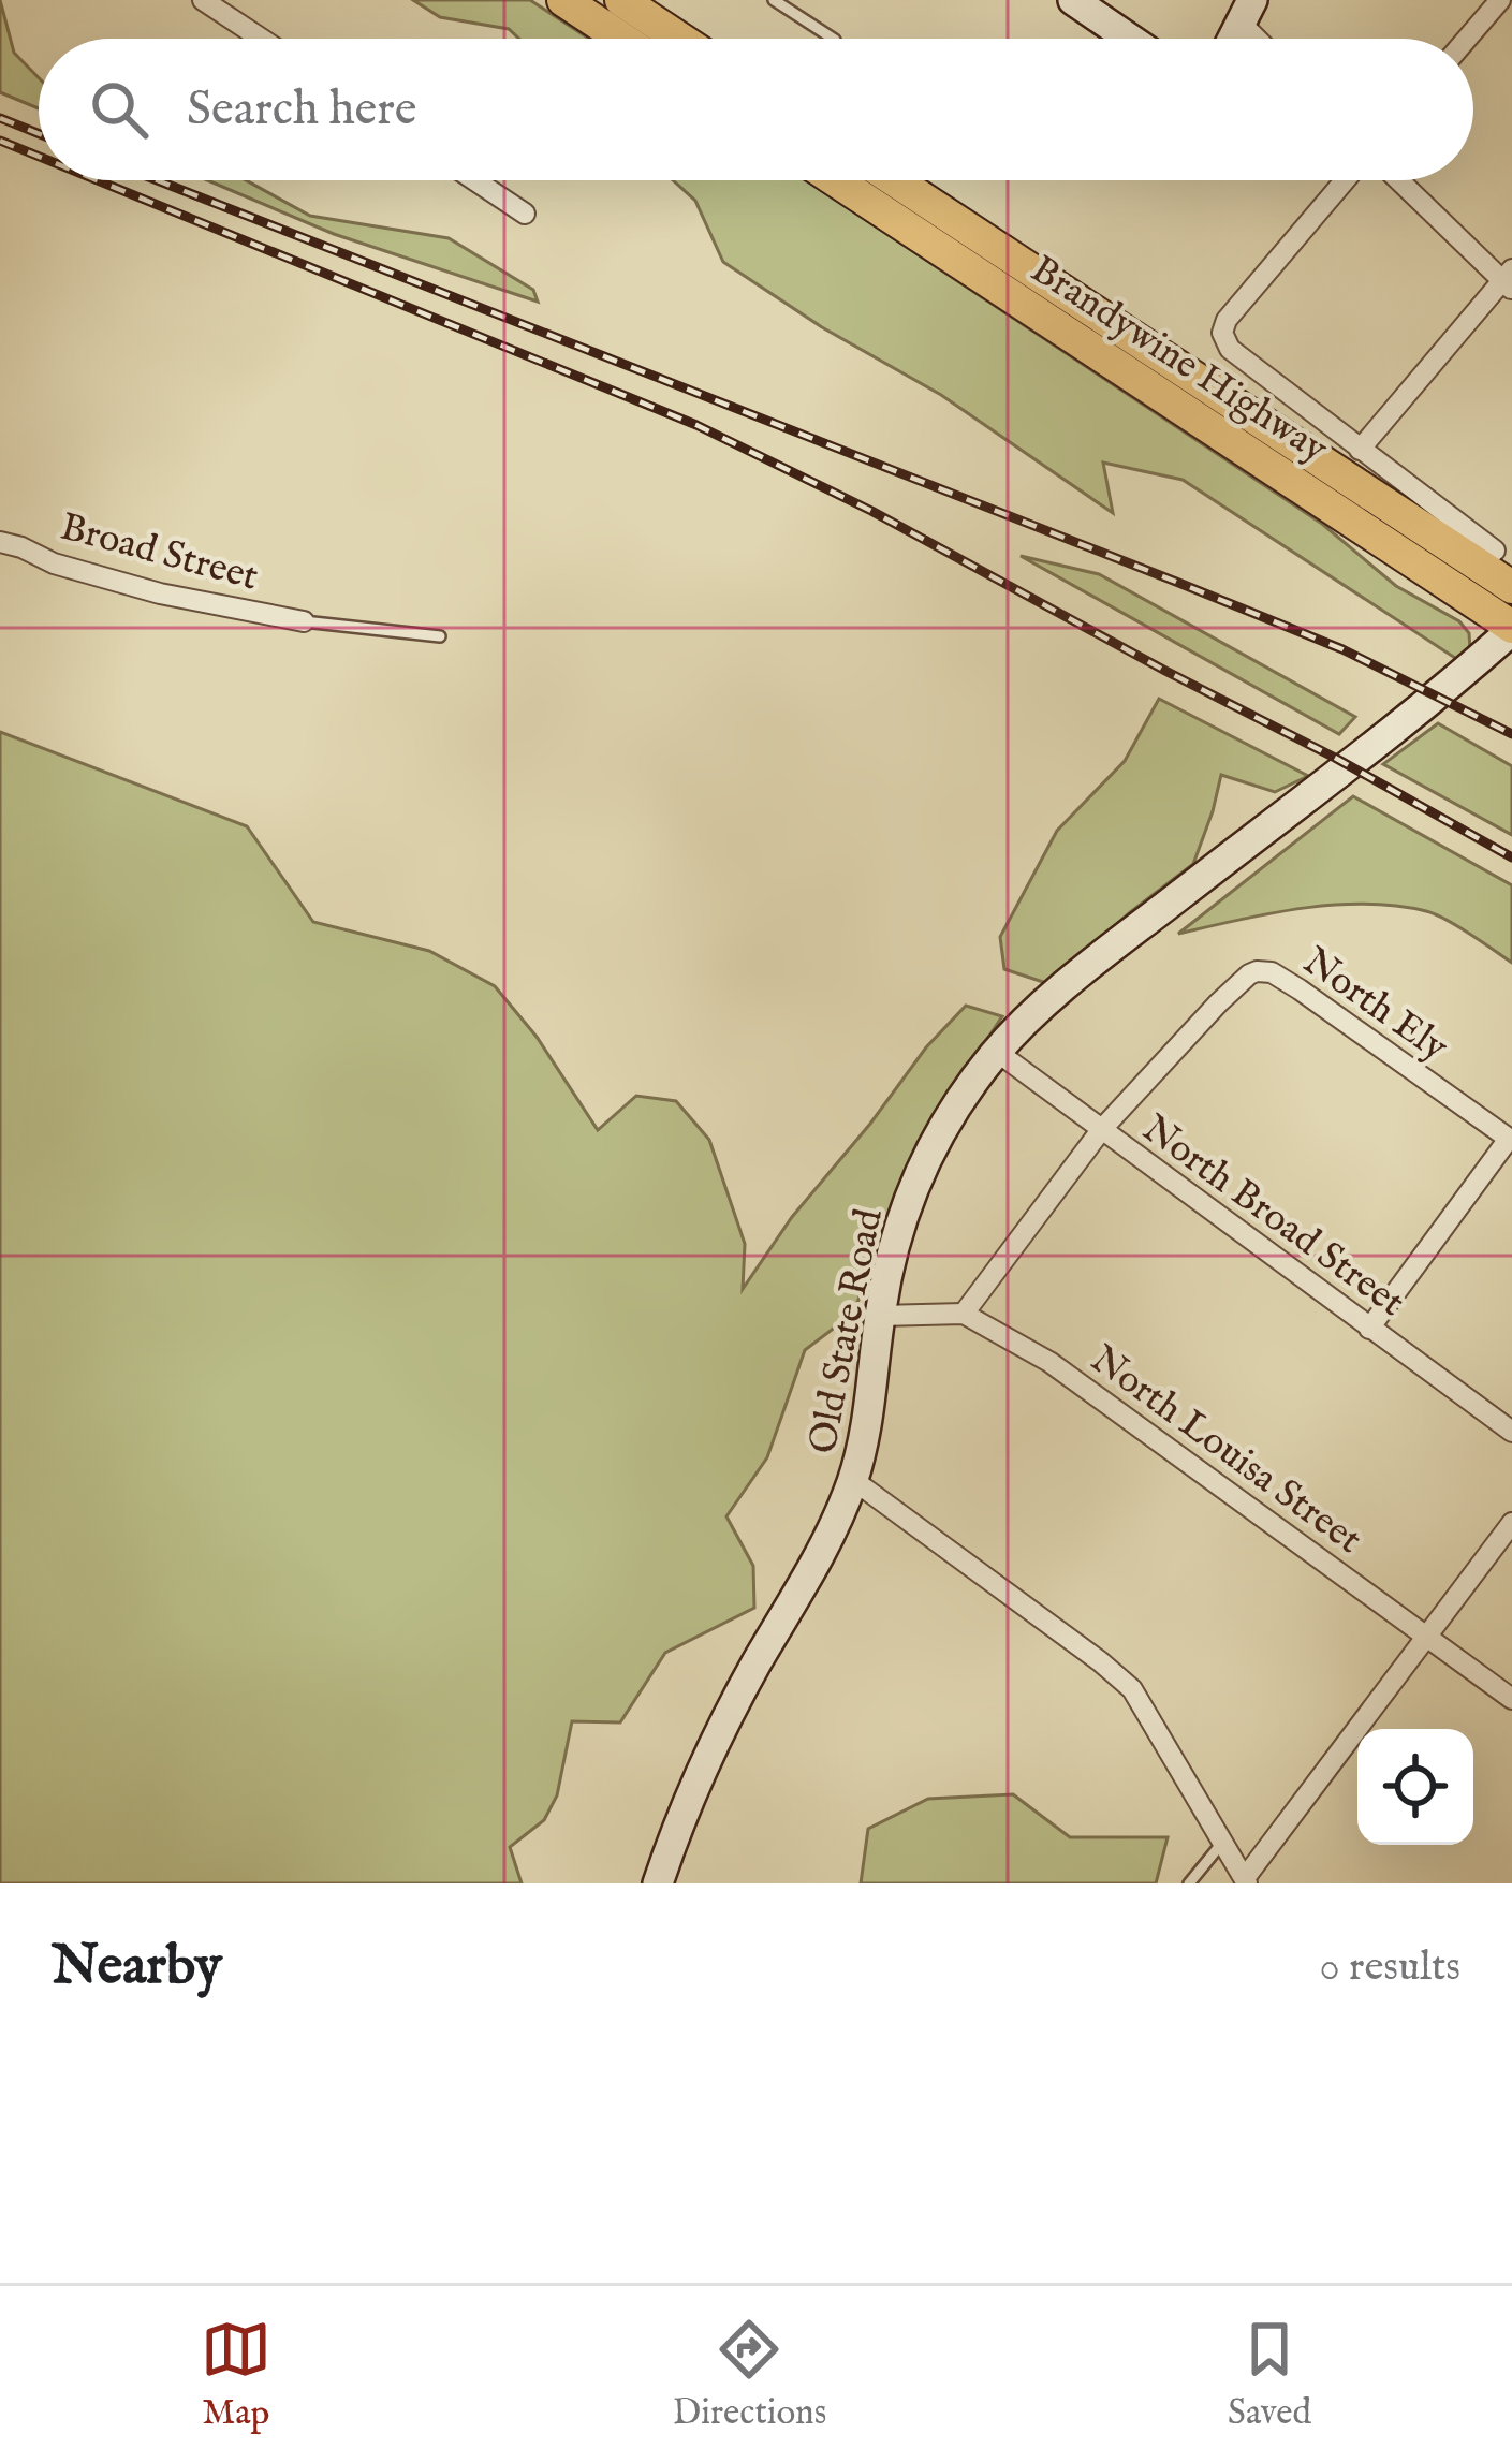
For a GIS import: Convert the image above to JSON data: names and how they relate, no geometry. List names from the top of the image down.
{
  "streets": {
    "main road": ["Brandywine Highway"],
    "street": [
      "Broad Street",
      "North Ely",
      "North Broad Street",
      "Old State Road",
      "North Louisa Street"
    ]
  },
  "crossings": [
    ["Brandywine Highway", "Old State Road"],
    ["North Ely", "North Broad Street"],
    ["North Broad Street", "Old State Road"]
  ],
  "page": {
    "search": "Search here",
    "heading": ["Nearby", "0 results"],
    "nav": ["Map", "Directions", "Saved"]
  }
}
